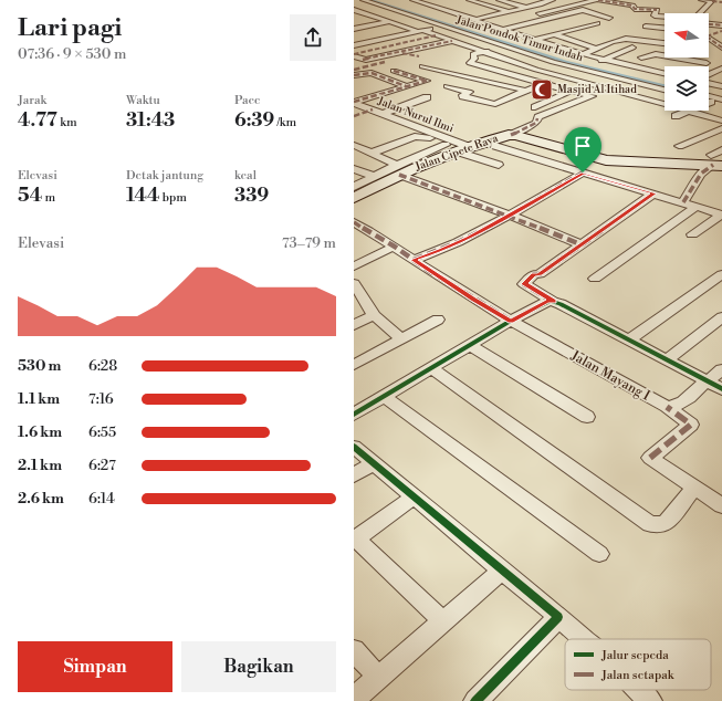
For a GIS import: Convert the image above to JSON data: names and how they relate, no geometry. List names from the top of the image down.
{
  "streets": {
    "main road": ["Jalan Cipete Raya"],
    "street": ["Jalan Pondok Timur Indah", "Jalan Nurul Ilmi", "Jalan Mayang I"]
  },
  "crossings": [
    ["Jalan Nurul Ilmi", "Jalan Cipete Raya"]
  ],
  "places": {
    "mosque": ["Masjid Al Itihad"]
  },
  "legend": ["Jalur sepeda", "Jalan setapak"],
  "north": "left",
  "page": {
    "heading": ["Lari pagi", "07:36 · 9 × 530 m"],
    "stats": [
      ["Jarak", "4.77 km"],
      ["Waktu", "31:43"],
      ["Pace", "6:39 /km"],
      ["Elevasi", "54 m"],
      ["Detak jantung", "144 bpm"],
      ["kcal", "339"]
    ],
    "chart": ["Elevasi", "73–79 m"],
    "list": [
      {
        "name": "530 m",
        "note": "6:28"
      },
      {
        "name": "1.1 km",
        "note": "7:16"
      },
      {
        "name": "1.6 km",
        "note": "6:55"
      },
      {
        "name": "2.1 km",
        "note": "6:27"
      },
      {
        "name": "2.6 km",
        "note": "6:14"
      }
    ],
    "buttons": ["Simpan", "Bagikan"]
  }
}
